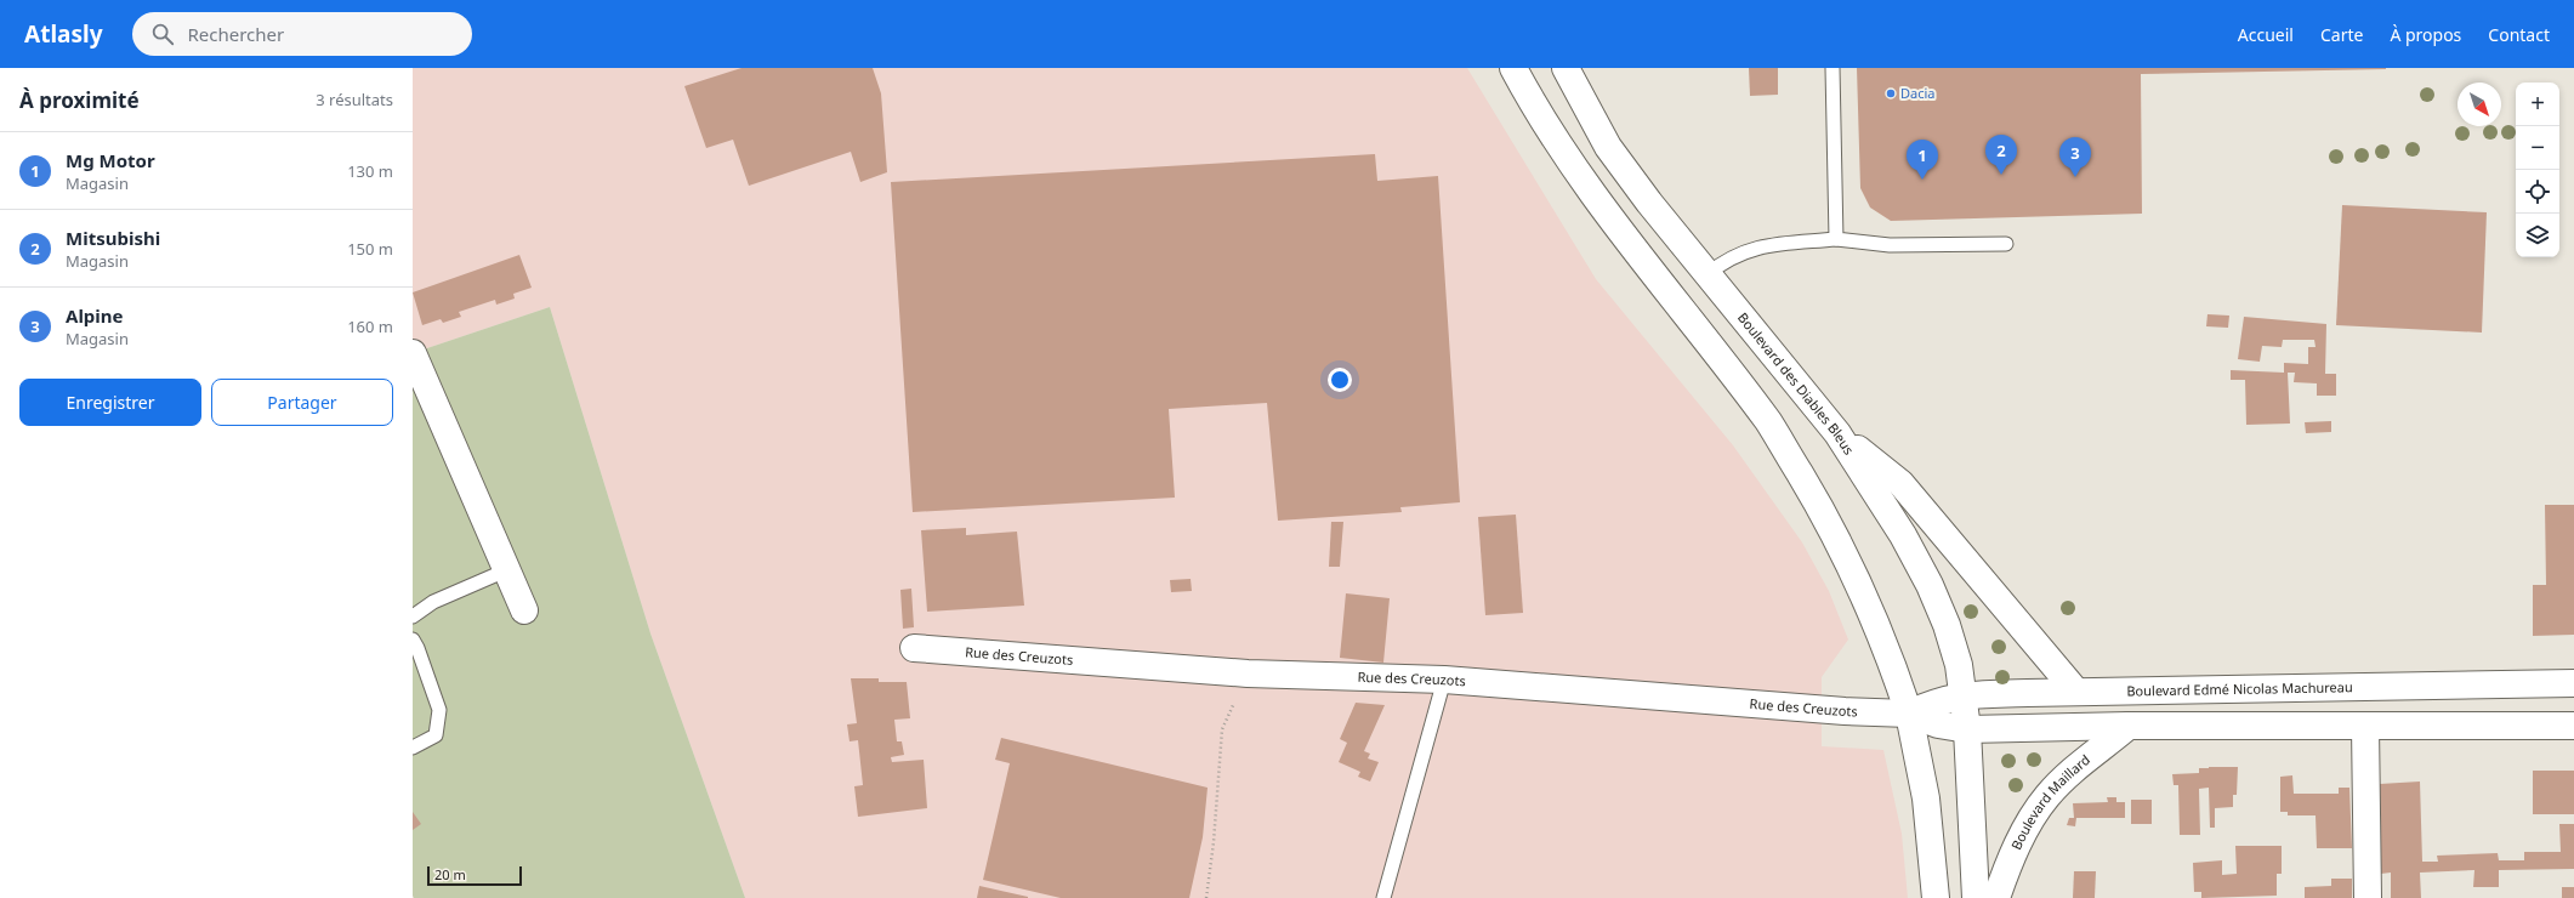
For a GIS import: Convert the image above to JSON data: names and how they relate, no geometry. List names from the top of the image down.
{
  "streets": {
    "main road": [
      "Boulevard des Diables Bleus",
      "Rue des Creuzots",
      "Boulevard Edmé Nicolas Machureau",
      "Boulevard Maillard"
    ]
  },
  "crossings": [
    ["Boulevard des Diables Bleus", "Boulevard Edmé Nicolas Machureau"],
    ["Rue des Creuzots", "Boulevard Edmé Nicolas Machureau"]
  ],
  "places": ["Dacia"],
  "scale_bar": "20 m",
  "north": "bottom right",
  "page": {
    "header": "Atlasly",
    "search": "Rechercher",
    "nav": [
      "Accueil",
      "Carte",
      "À propos",
      "Contact"
    ],
    "heading": ["À proximité", "3 résultats"],
    "map_buttons": ["+", "−"],
    "list": [
      {
        "mark": "1",
        "name": "Mg Motor",
        "note": "Magasin",
        "value": "130 m"
      },
      {
        "mark": "2",
        "name": "Mitsubishi",
        "note": "Magasin",
        "value": "150 m"
      },
      {
        "mark": "3",
        "name": "Alpine",
        "note": "Magasin",
        "value": "160 m"
      }
    ],
    "pins": ["2", "3", "1"],
    "buttons": ["Enregistrer", "Partager"],
    "scale": "20 m"
  }
}
